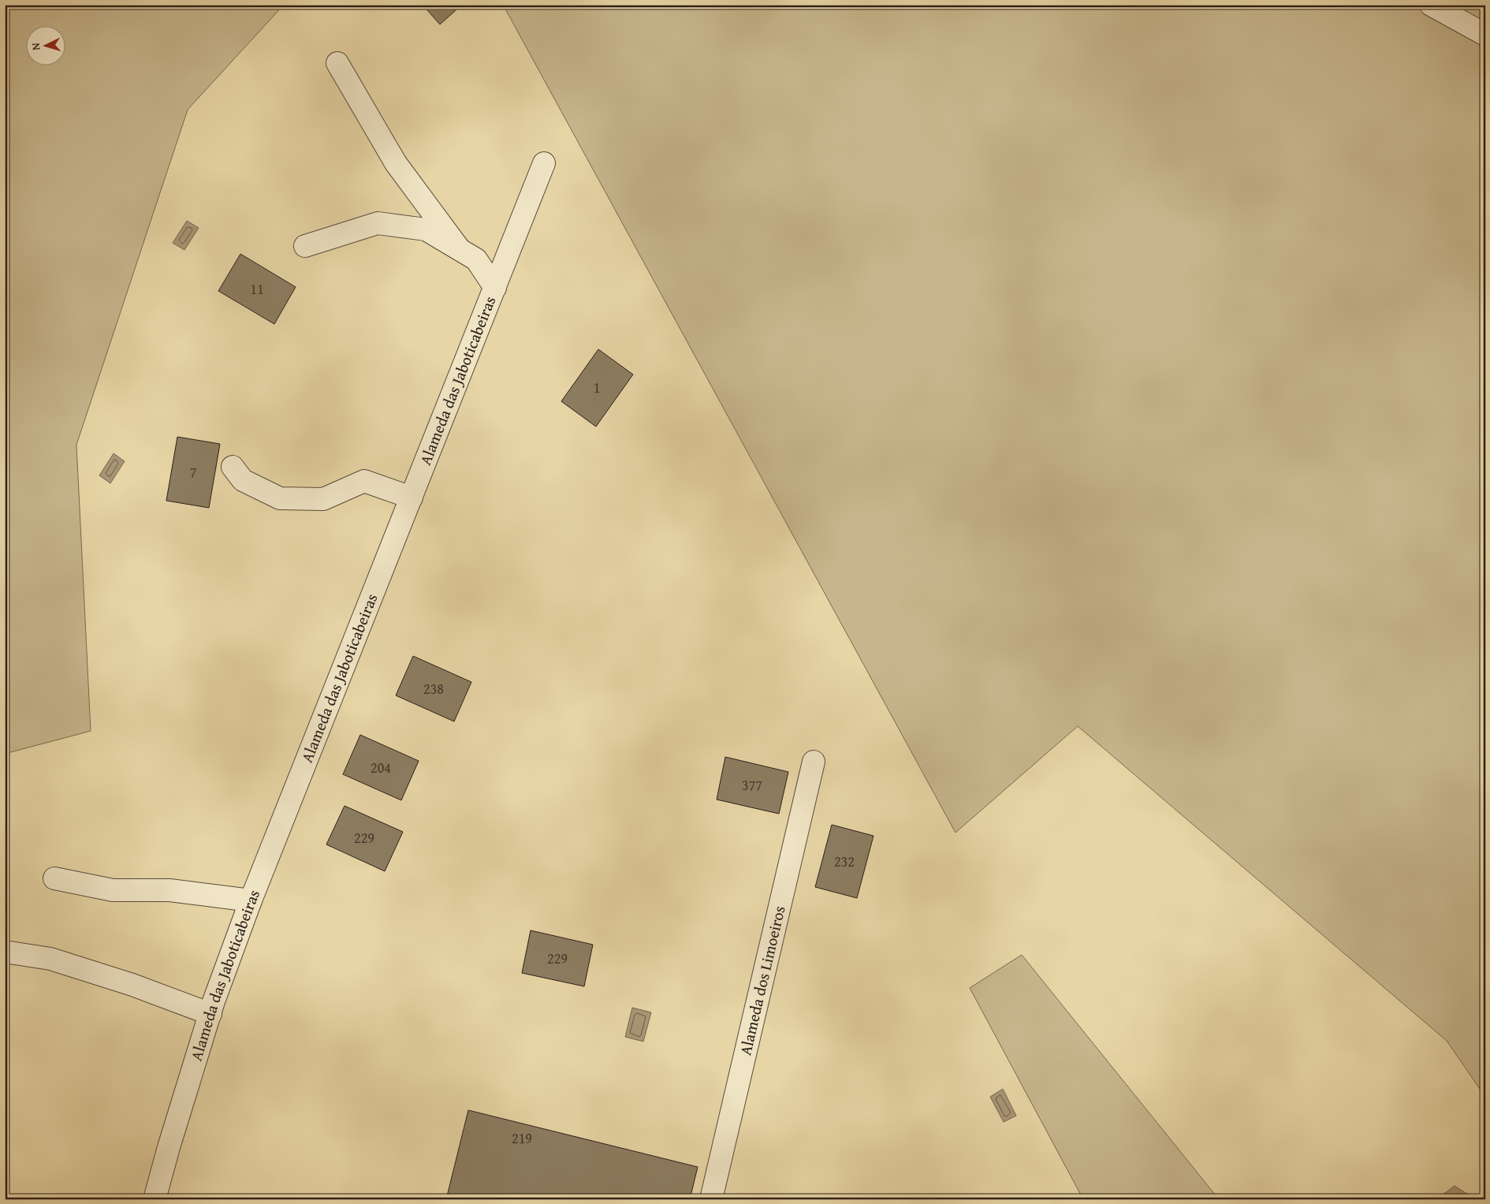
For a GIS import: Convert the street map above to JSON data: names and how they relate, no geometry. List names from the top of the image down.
{
  "streets": {
    "street": ["Alameda das Jaboticabeiras", "Alameda dos Limoeiros"]
  },
  "house_numbers": [
    "11",
    "1",
    "7",
    "238",
    "204",
    "377",
    "229",
    "232",
    "229",
    "219"
  ],
  "north": "left"
}
